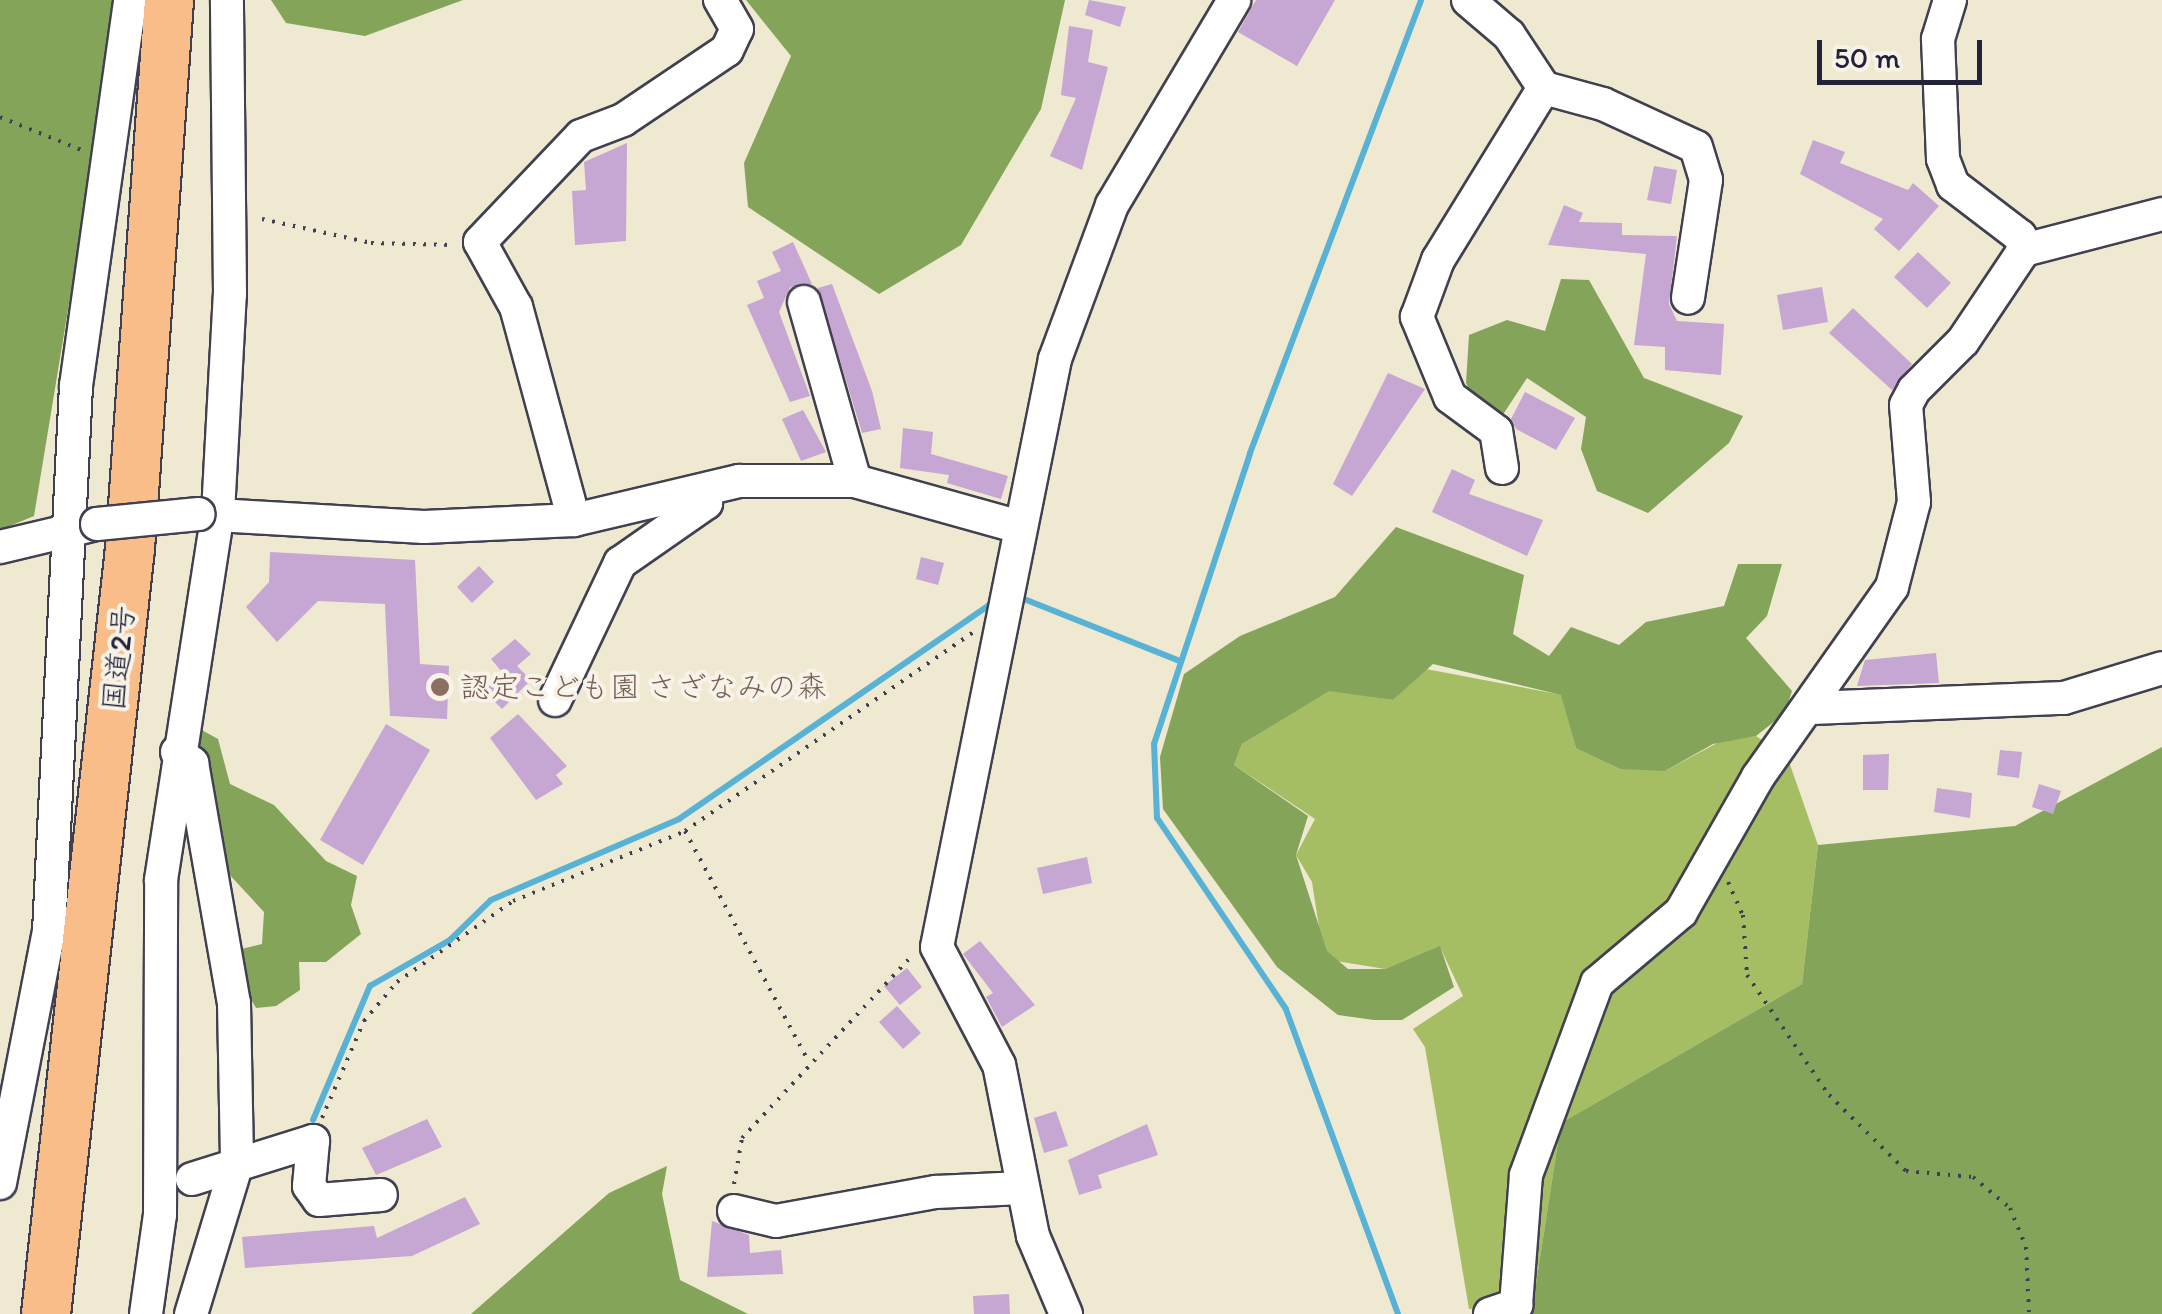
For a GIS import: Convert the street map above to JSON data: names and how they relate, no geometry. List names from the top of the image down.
{
  "streets": {
    "highway": ["国道2号"]
  },
  "places": ["認定こども園 さざなみの森"],
  "scale_bar": "50 m"
}
